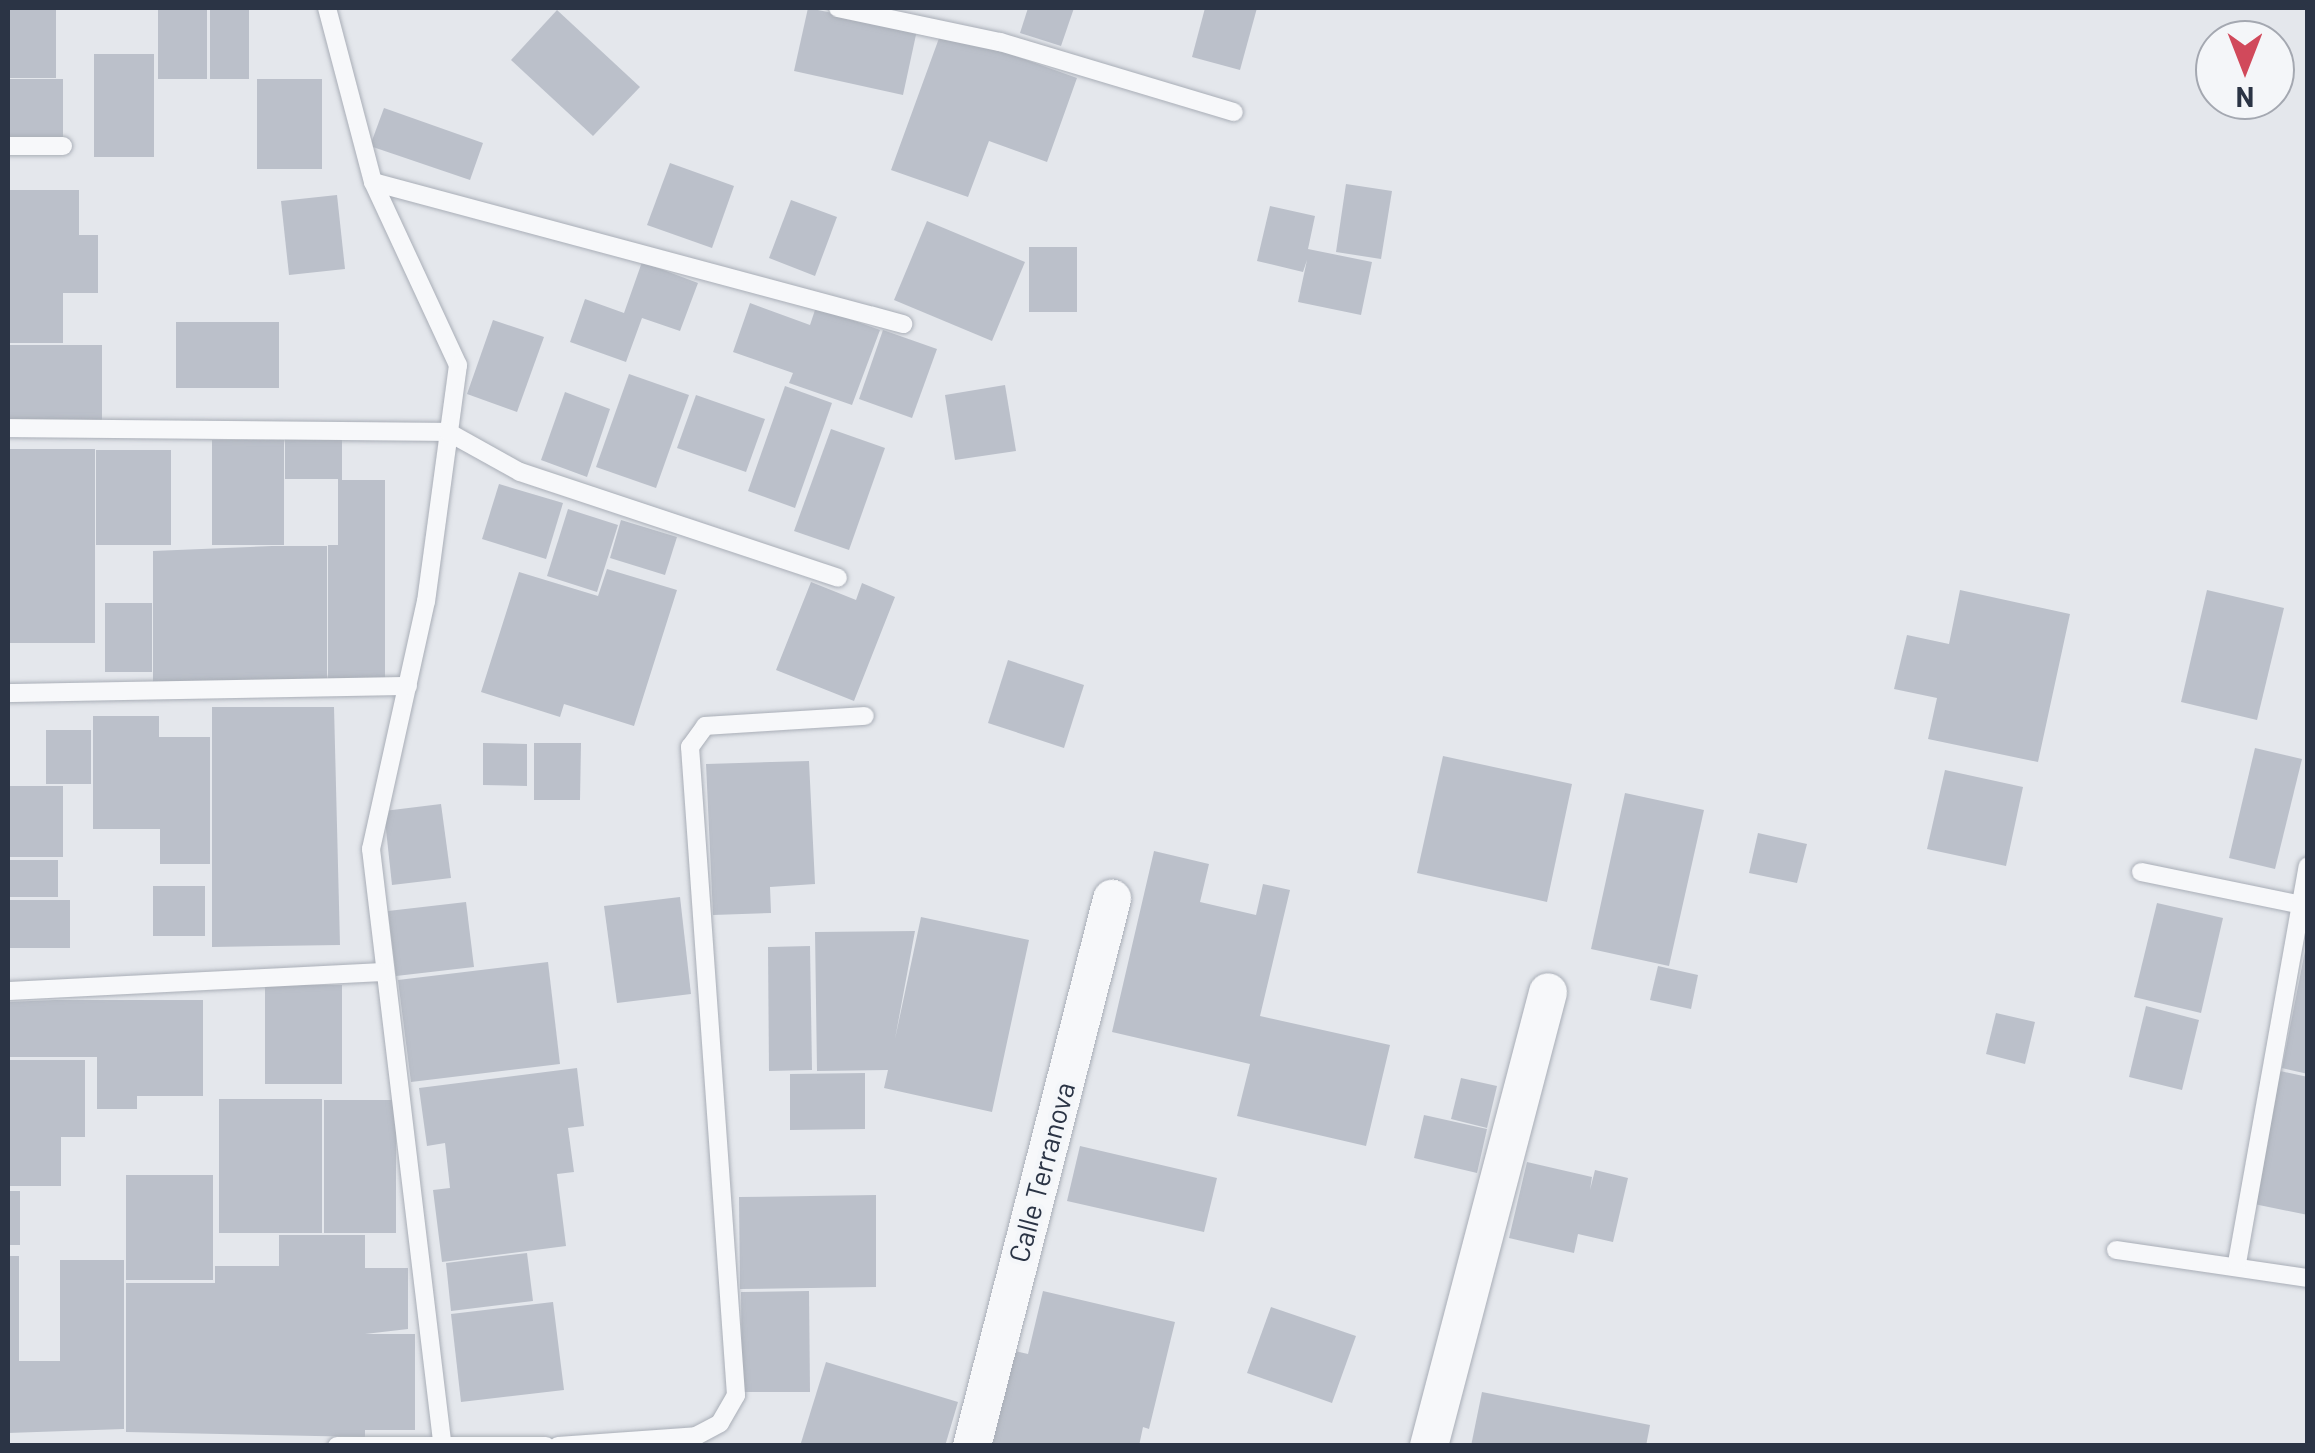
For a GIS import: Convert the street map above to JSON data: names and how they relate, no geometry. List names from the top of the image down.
{
  "streets": {
    "street": ["Calle Terranova"]
  },
  "north": "bottom"
}
